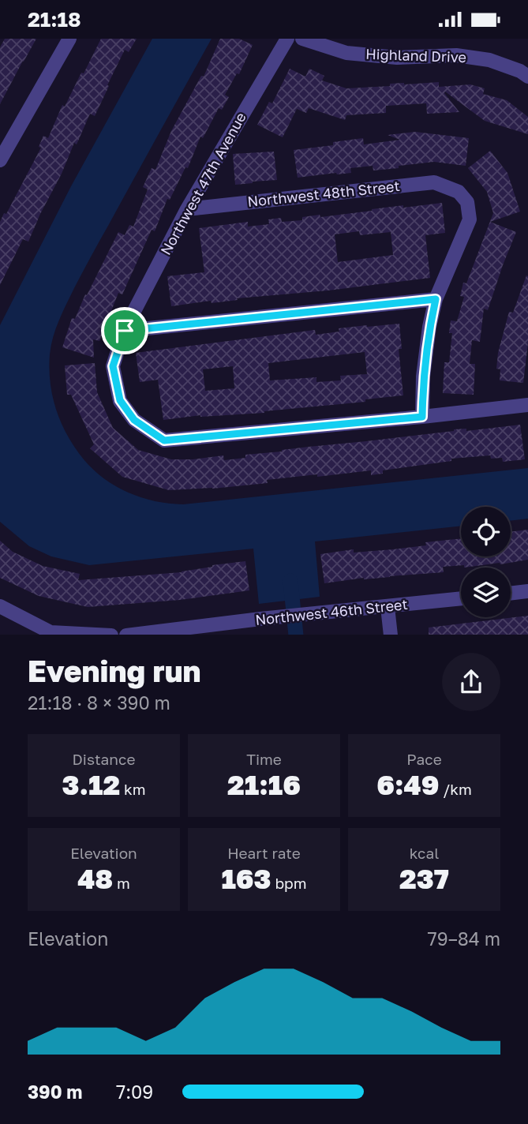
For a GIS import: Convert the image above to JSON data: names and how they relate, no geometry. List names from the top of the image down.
{
  "streets": {
    "street": [
      "Highland Drive",
      "Northwest 47th Avenue",
      "Northwest 48th Street",
      "Northwest 46th Street"
    ]
  },
  "crossings": [
    ["Northwest 47th Avenue", "Northwest 48th Street"]
  ],
  "page": {
    "status": "21:18",
    "heading": ["Evening run", "21:18 · 8 × 390 m"],
    "stats": [
      ["Distance", "3.12 km"],
      ["Time", "21:16"],
      ["Pace", "6:49 /km"],
      ["Elevation", "48 m"],
      ["Heart rate", "163 bpm"],
      ["kcal", "237"]
    ],
    "chart": ["Elevation", "79–84 m"],
    "list": [
      {
        "name": "390 m",
        "note": "7:09"
      }
    ]
  }
}
